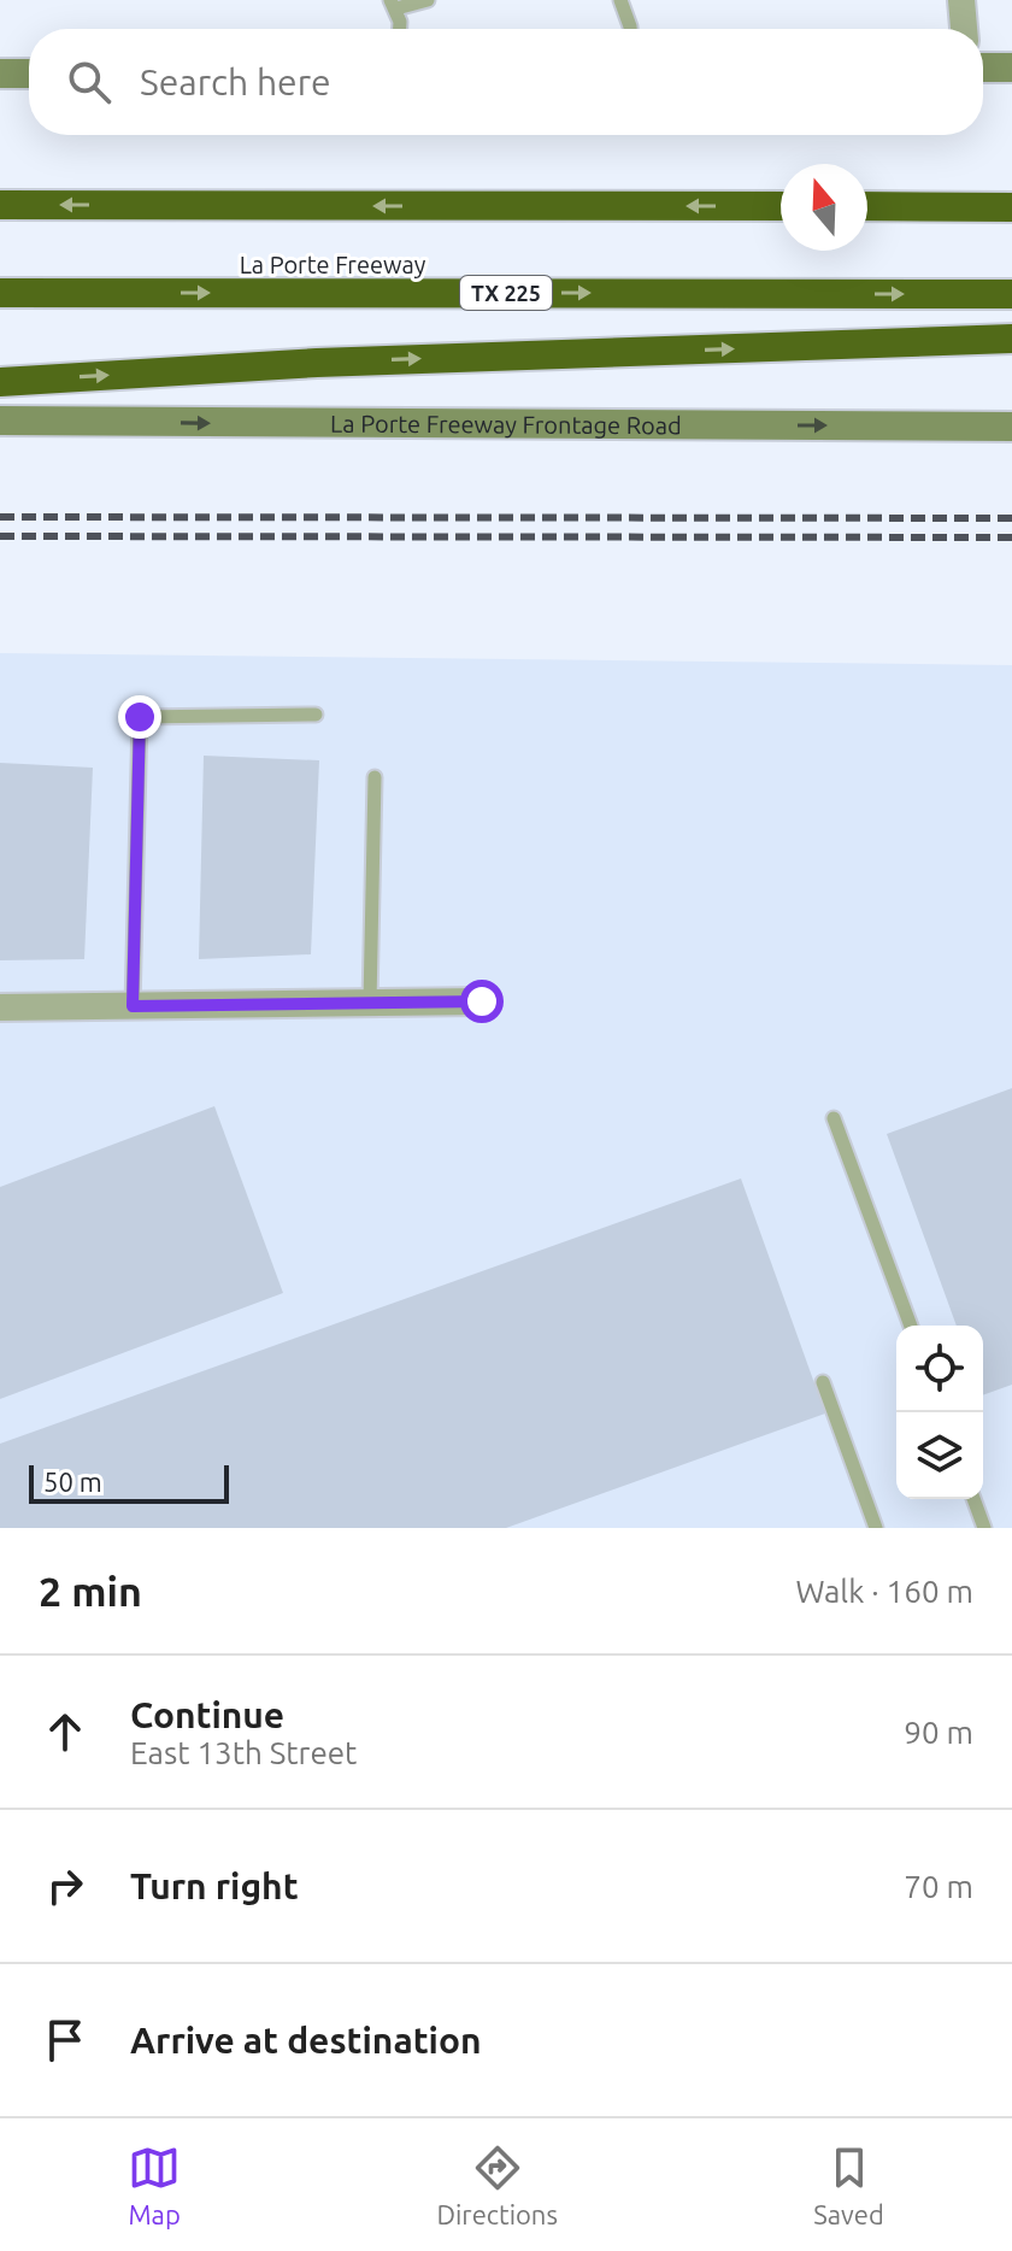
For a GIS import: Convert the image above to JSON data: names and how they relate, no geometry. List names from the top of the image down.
{
  "streets": {
    "highway": ["La Porte Freeway", "TX 225"],
    "main road": ["La Porte Freeway Frontage Road"]
  },
  "one_way": ["La Porte Freeway Frontage Road"],
  "scale_bar": "50 m",
  "north": "top",
  "page": {
    "search": "Search here",
    "scale": "50 m",
    "heading": ["2 min", "Walk · 160 m"],
    "list": [
      ["Continue", "East 13th Street", "90 m"],
      ["Turn right", "70 m"],
      "Arrive at destination"
    ],
    "nav": ["Map", "Directions", "Saved"]
  }
}
